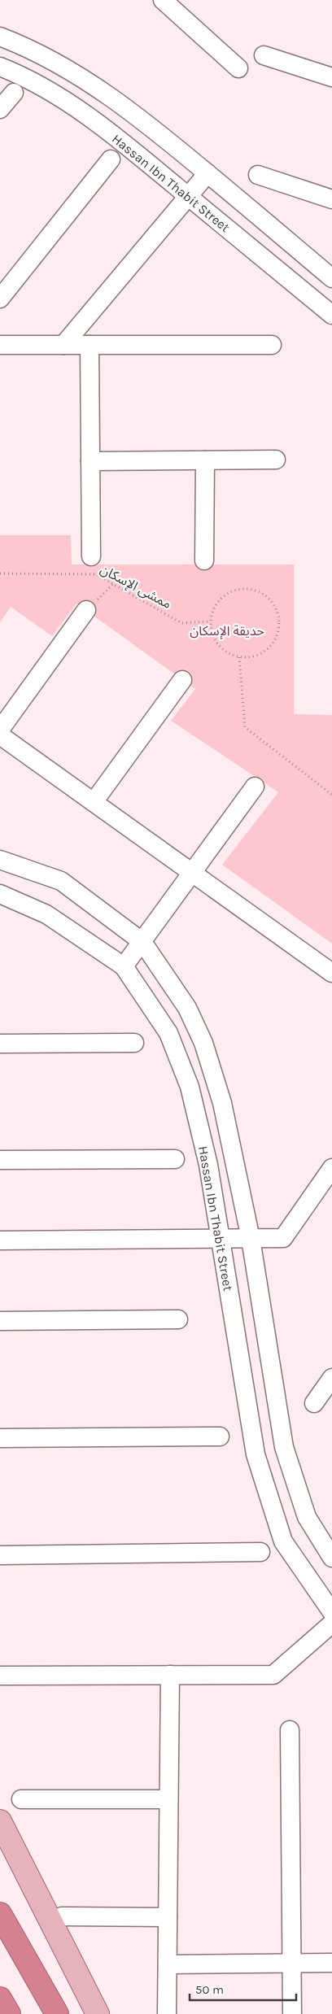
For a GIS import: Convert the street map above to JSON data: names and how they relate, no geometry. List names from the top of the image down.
{
  "streets": {
    "street": ["Hassan Ibn Thabit Street"],
    "path": ["ممشى الإسكان"]
  },
  "parks": ["حديقة الإسكان"],
  "scale_bar": "50 m"
}
